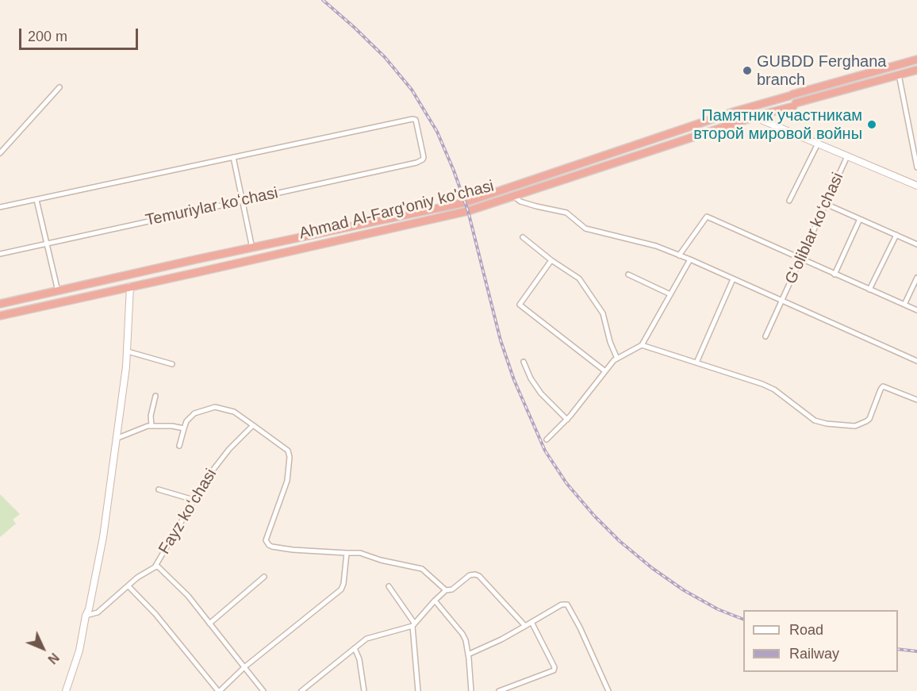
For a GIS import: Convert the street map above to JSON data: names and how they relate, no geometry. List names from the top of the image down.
{
  "streets": {
    "highway": ["Ahmad Al-Farg'oniy ko'chasi"],
    "street": ["Temuriylar koʻchasi", "Gʻoliblar koʻchasi", "Fayz koʻchasi"]
  },
  "crossings": [
    ["Ahmad Al-Farg'oniy ko'chasi", "Gʻoliblar koʻchasi"]
  ],
  "places": ["GUBDD Ferghana branch", "Памятник участникам второй мировой войны"],
  "legend": ["Road", "Railway"],
  "scale_bar": "200 m",
  "north": "bottom right"
}
